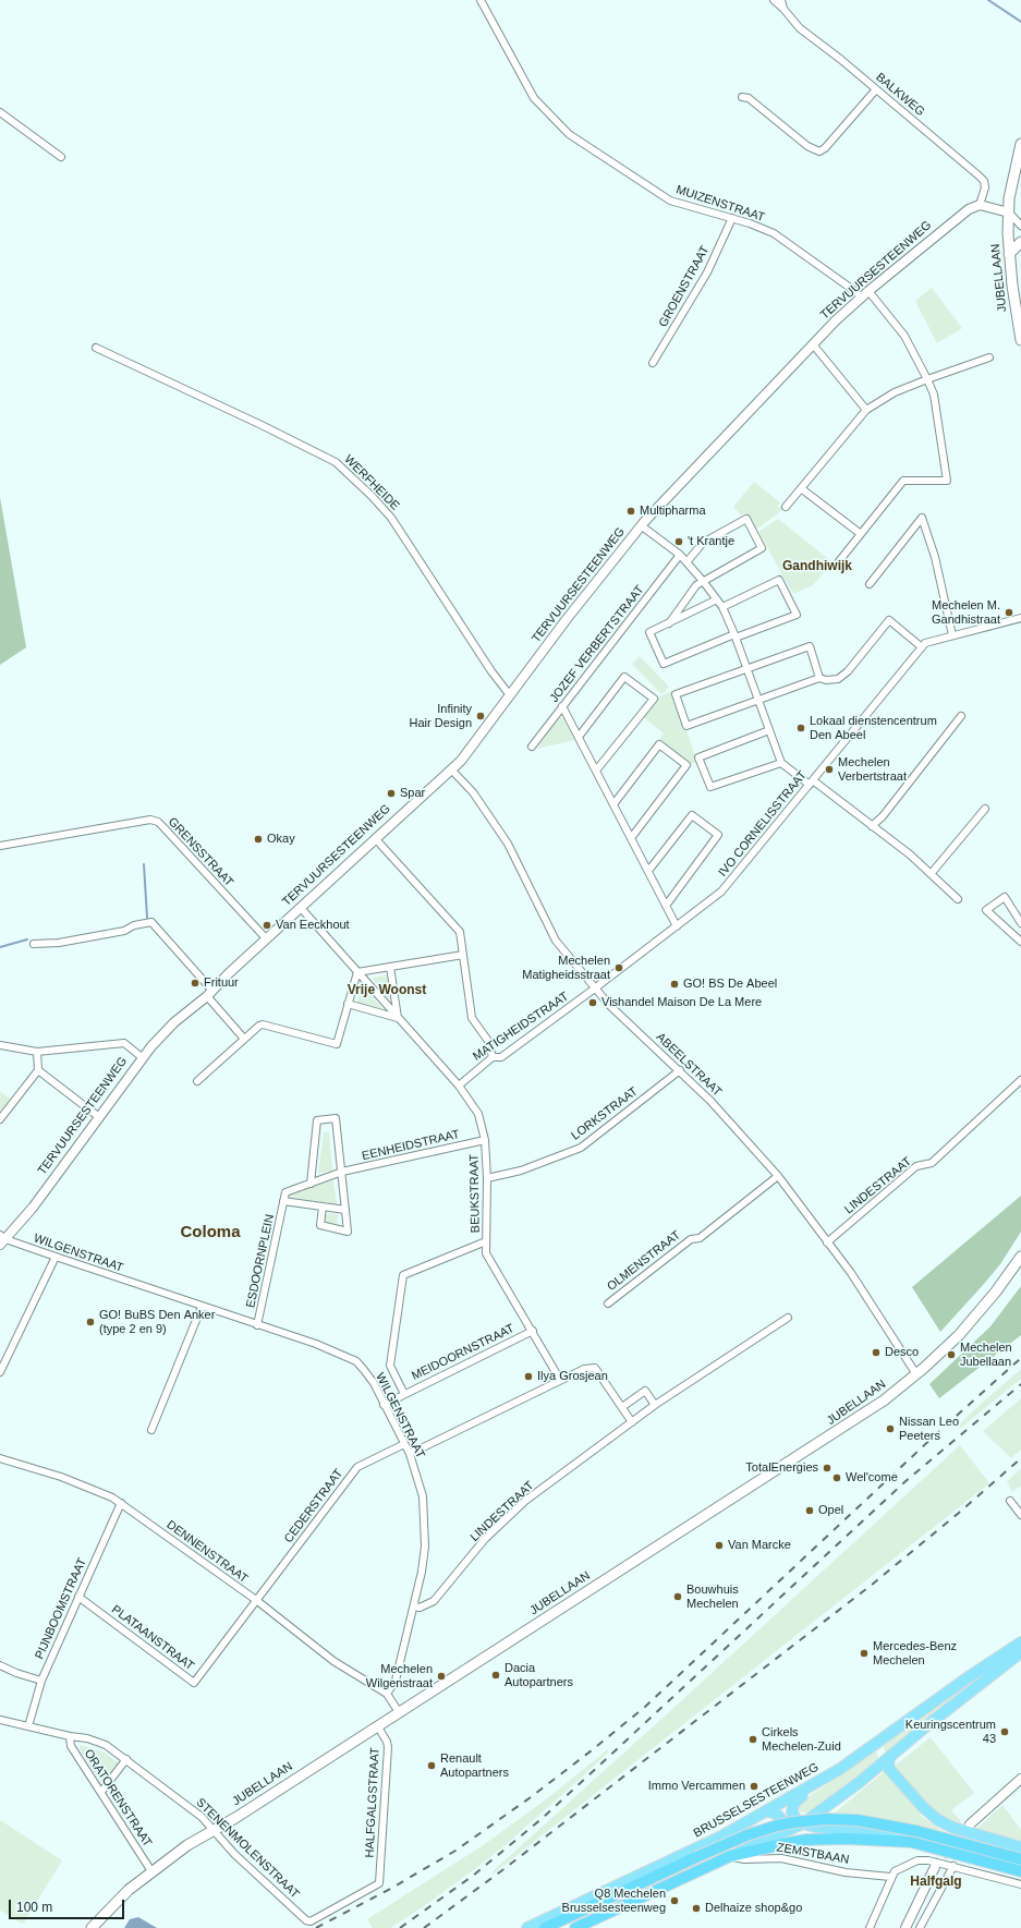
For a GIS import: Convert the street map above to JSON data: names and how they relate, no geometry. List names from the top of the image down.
{
  "streets": {
    "highway": ["BRUSSELSESTEENWEG"],
    "main road": ["JUBELLAAN"],
    "street": [
      "BALKWEG",
      "MUIZENSTRAAT",
      "TERVUURSESTEENWEG",
      "GROENSTRAAT",
      "WERFHEIDE",
      "JOZEF VERBERTSTRAAT",
      "IVO CORNELISSTRAAT",
      "GRENSSTRAAT",
      "MATIGHEIDSTRAAT",
      "ABEELSTRAAT",
      "LORKSTRAAT",
      "EENHEIDSTRAAT",
      "LINDESTRAAT",
      "BEUKSTRAAT",
      "WILGENSTRAAT",
      "ESDOORNPLEIN",
      "OLMENSTRAAT",
      "MEIDOORNSTRAAT",
      "CEDERSTRAAT",
      "DENNENSTRAAT",
      "PIJNBOOMSTRAAT",
      "PLATAANSTRAAT",
      "ORATORENSTRAAT",
      "HALFGALGSTRAAT",
      "STENENMOLENSTRAAT",
      "ZEMSTBAAN"
    ]
  },
  "crossings": [
    ["BALKWEG", "TERVUURSESTEENWEG"],
    ["MUIZENSTRAAT", "TERVUURSESTEENWEG"],
    ["MUIZENSTRAAT", "GROENSTRAAT"],
    ["TERVUURSESTEENWEG", "WERFHEIDE"],
    ["TERVUURSESTEENWEG", "GRENSSTRAAT"],
    ["TERVUURSESTEENWEG", "ABEELSTRAAT"],
    ["TERVUURSESTEENWEG", "BEUKSTRAAT"],
    ["TERVUURSESTEENWEG", "WILGENSTRAAT"],
    ["JUBELLAAN", "ABEELSTRAAT"],
    ["JUBELLAAN", "ORATORENSTRAAT"],
    ["JUBELLAAN", "HALFGALGSTRAAT"],
    ["JUBELLAAN", "STENENMOLENSTRAAT"],
    ["IVO CORNELISSTRAAT", "MATIGHEIDSTRAAT"],
    ["IVO CORNELISSTRAAT", "ABEELSTRAAT"],
    ["MATIGHEIDSTRAAT", "ABEELSTRAAT"],
    ["MATIGHEIDSTRAAT", "BEUKSTRAAT"],
    ["ABEELSTRAAT", "LORKSTRAAT"],
    ["ABEELSTRAAT", "LINDESTRAAT"],
    ["ABEELSTRAAT", "OLMENSTRAAT"],
    ["LORKSTRAAT", "BEUKSTRAAT"],
    ["EENHEIDSTRAAT", "BEUKSTRAAT"],
    ["EENHEIDSTRAAT", "ESDOORNPLEIN"],
    ["LINDESTRAAT", "WILGENSTRAAT"],
    ["BEUKSTRAAT", "MEIDOORNSTRAAT"],
    ["WILGENSTRAAT", "ESDOORNPLEIN"],
    ["WILGENSTRAAT", "MEIDOORNSTRAAT"],
    ["WILGENSTRAAT", "CEDERSTRAAT"],
    ["WILGENSTRAAT", "DENNENSTRAAT"],
    ["CEDERSTRAAT", "DENNENSTRAAT"],
    ["CEDERSTRAAT", "PLATAANSTRAAT"],
    ["DENNENSTRAAT", "PIJNBOOMSTRAAT"],
    ["DENNENSTRAAT", "PLATAANSTRAAT"],
    ["PIJNBOOMSTRAAT", "PLATAANSTRAAT"],
    ["PIJNBOOMSTRAAT", "STENENMOLENSTRAAT"],
    ["ORATORENSTRAAT", "STENENMOLENSTRAAT"],
    ["BRUSSELSESTEENWEG", "ZEMSTBAAN"],
    ["HALFGALGSTRAAT", "STENENMOLENSTRAAT"]
  ],
  "districts": [
    "Gandhiwijk",
    "Vrije Woonst",
    "Coloma",
    "Halfgalg"
  ],
  "places": [
    "Multipharma",
    "'t Krantje",
    "Mechelen M. Gandhistraat",
    "Infinity Hair Design",
    "Lokaal dienstencentrum Den Abeel",
    "Mechelen Verbertstraat",
    "Spar",
    "Okay",
    "Van Eeckhout",
    "Mechelen Matigheidsstraat",
    "Frituur",
    "GO! BS De Abeel",
    "Vishandel Maison De La Mere",
    "GO! BuBS Den Anker (type 2 en 9)",
    "Desco",
    "Mechelen Jubellaan",
    "Ilya Grosjean",
    "Nissan Leo Peeters",
    "TotalEnergies",
    "Wel'come",
    "Opel",
    "Van Marcke",
    "Bouwhuis Mechelen",
    "Mercedes-Benz Mechelen",
    "Dacia Autopartners",
    "Mechelen Wilgenstraat",
    "Keuringscentrum 43",
    "Cirkels Mechelen-Zuid",
    "Renault Autopartners",
    "Immo Vercammen",
    "Q8 Mechelen Brusselsesteenweg",
    "Delhaize shop&go"
  ],
  "scale_bar": "100 m"
}
